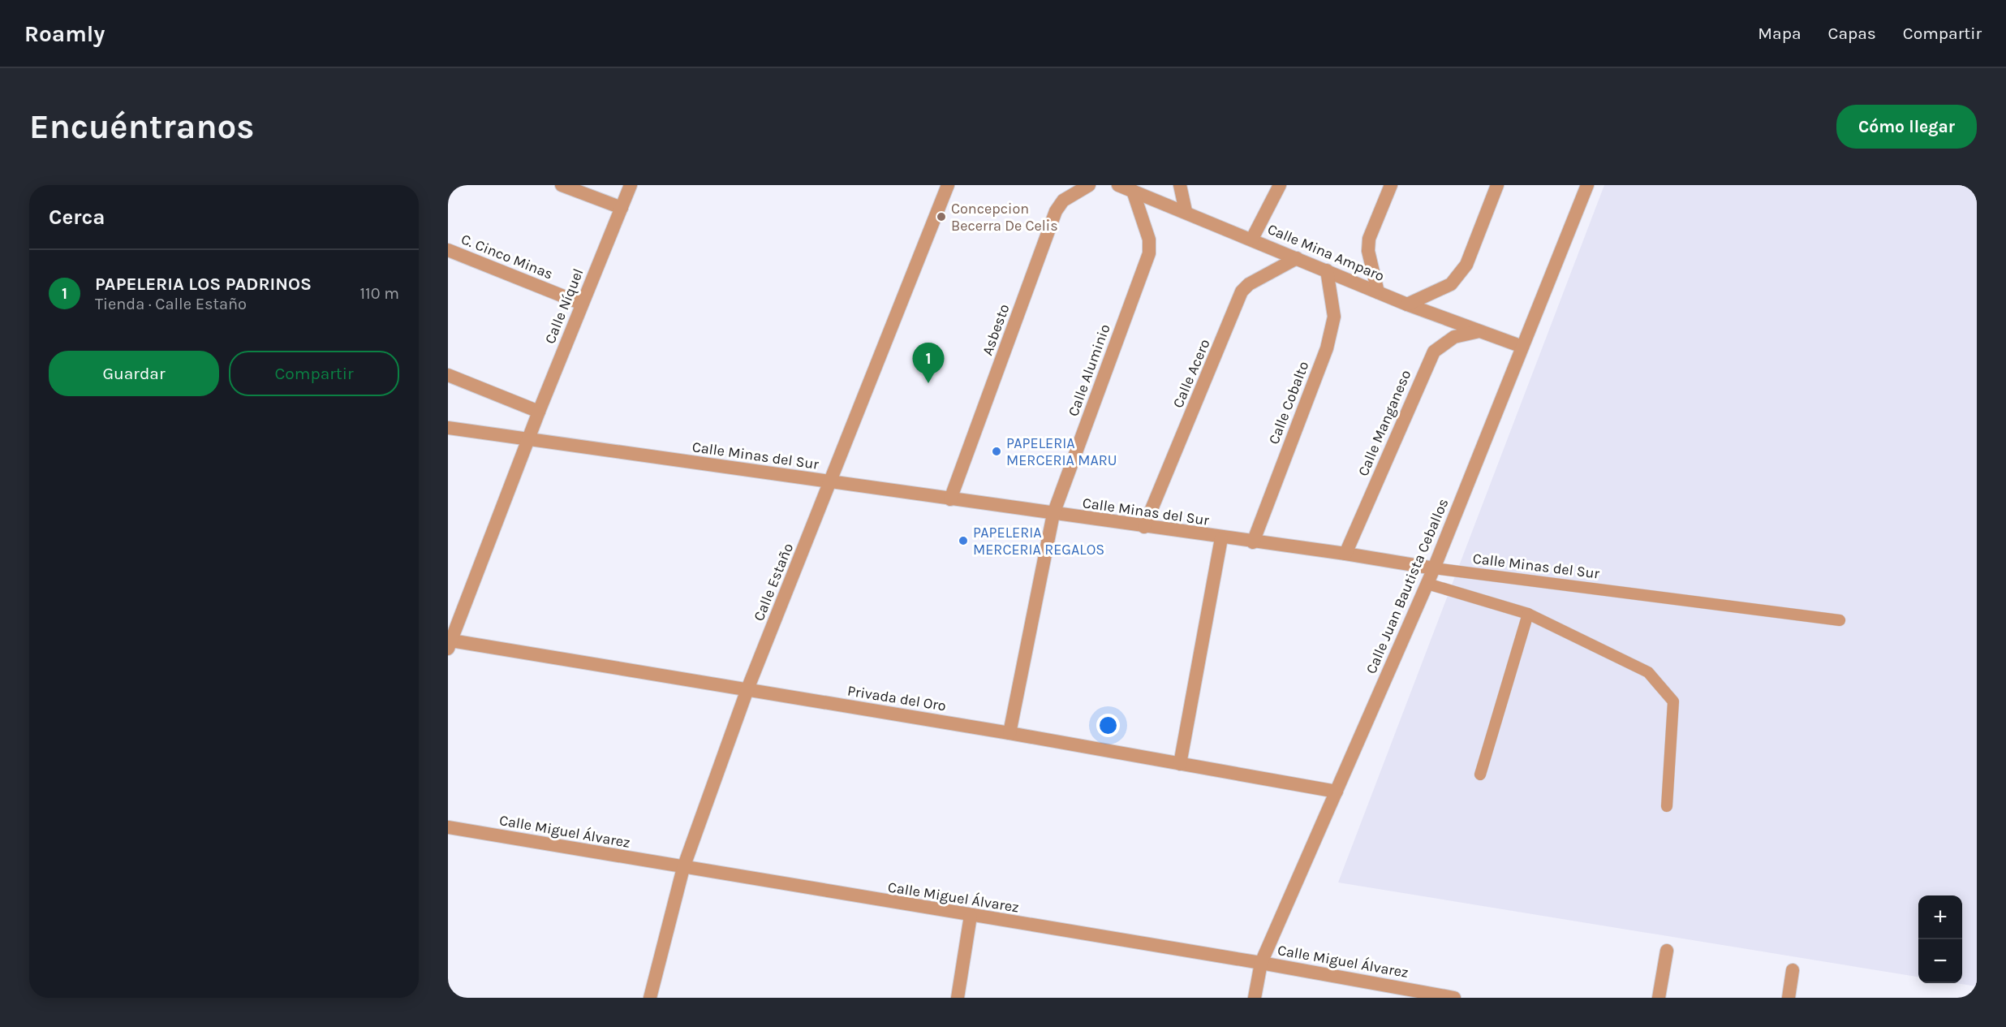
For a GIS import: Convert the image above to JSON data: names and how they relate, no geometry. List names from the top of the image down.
{
  "streets": {
    "street": [
      "Calle Mina Amparo",
      "C. Cinco Minas",
      "Calle Níquel",
      "Asbesto",
      "Calle Aluminio",
      "Calle Acero",
      "Calle Cobalto",
      "Calle Manganeso",
      "Calle Minas del Sur",
      "Calle Estaño",
      "Calle Juan Bautista Ceballos",
      "Privada del Oro",
      "Calle Miguel Álvarez"
    ]
  },
  "crossings": [
    ["Calle Mina Amparo", "Calle Aluminio"],
    ["Calle Mina Amparo", "Calle Acero"],
    ["Calle Mina Amparo", "Calle Cobalto"],
    ["Calle Mina Amparo", "Calle Manganeso"],
    ["Calle Mina Amparo", "Calle Juan Bautista Ceballos"],
    ["C. Cinco Minas", "Calle Níquel"],
    ["Calle Níquel", "Calle Minas del Sur"],
    ["Calle Níquel", "Privada del Oro"],
    ["Asbesto", "Calle Minas del Sur"],
    ["Calle Aluminio", "Calle Minas del Sur"],
    ["Calle Aluminio", "Privada del Oro"],
    ["Calle Acero", "Calle Minas del Sur"],
    ["Calle Cobalto", "Calle Minas del Sur"],
    ["Calle Manganeso", "Calle Minas del Sur"],
    ["Calle Minas del Sur", "Calle Estaño"],
    ["Calle Minas del Sur", "Calle Juan Bautista Ceballos"],
    ["Calle Estaño", "Privada del Oro"],
    ["Calle Estaño", "Calle Miguel Álvarez"],
    ["Calle Juan Bautista Ceballos", "Privada del Oro"],
    ["Calle Juan Bautista Ceballos", "Calle Miguel Álvarez"]
  ],
  "places": ["Concepcion Becerra De Celis", "PAPELERIA MERCERIA MARU", "PAPELERIA MERCERIA REGALOS"],
  "page": {
    "header": "Roamly",
    "nav": ["Mapa", "Capas", "Compartir"],
    "buttons": [
      "Cómo llegar",
      ["Guardar", "Compartir"]
    ],
    "title": "Encuéntranos",
    "heading": "Cerca",
    "list": [
      {
        "mark": "1",
        "name": "PAPELERIA LOS PADRINOS",
        "note": "Tienda · Calle Estaño",
        "value": "110 m"
      }
    ],
    "pins": "1",
    "map_buttons": ["+", "−"]
  }
}
